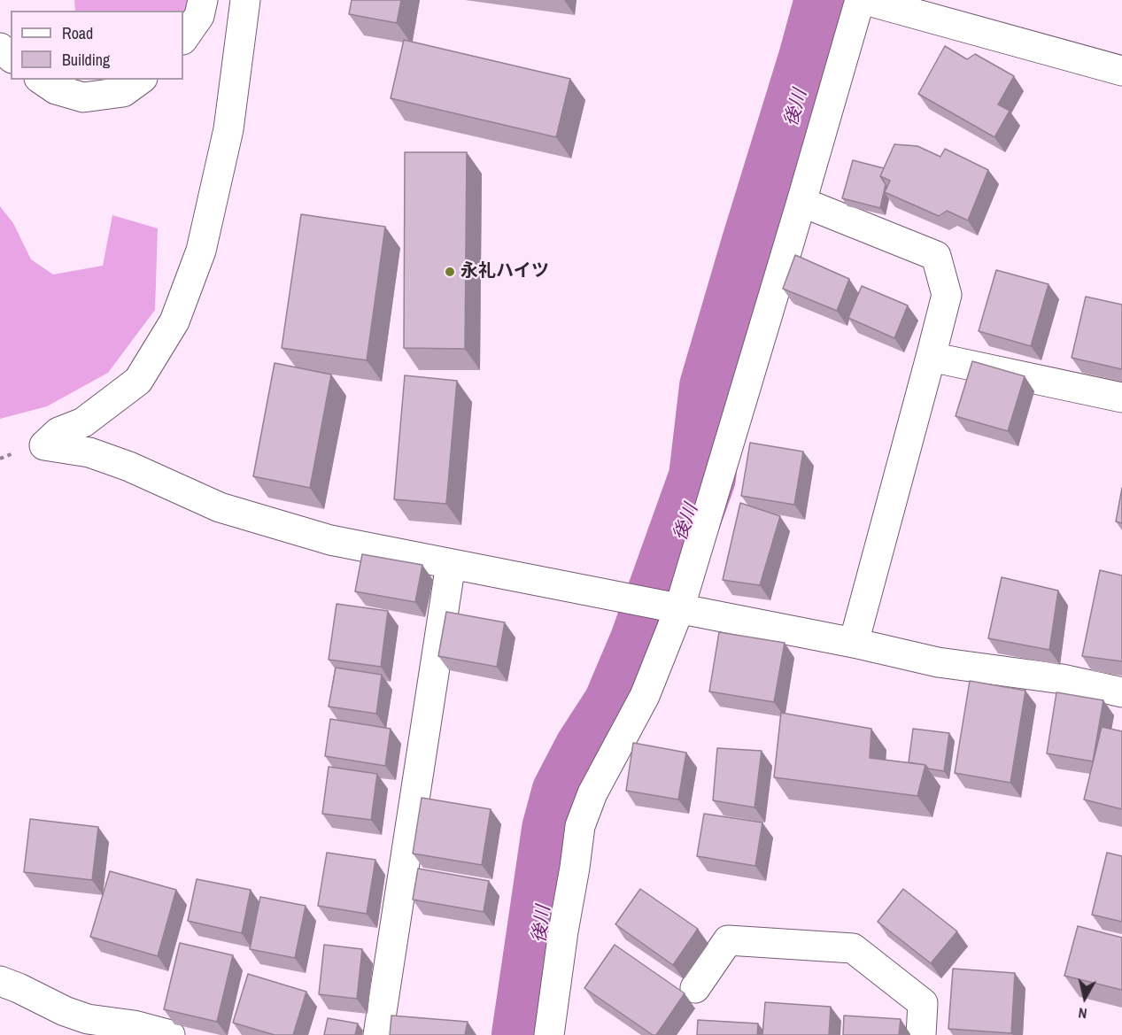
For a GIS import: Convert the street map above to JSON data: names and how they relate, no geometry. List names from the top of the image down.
{
  "water": ["後川"],
  "places": ["永礼ハイツ"],
  "legend": ["Road", "Building"],
  "north": "bottom"
}
